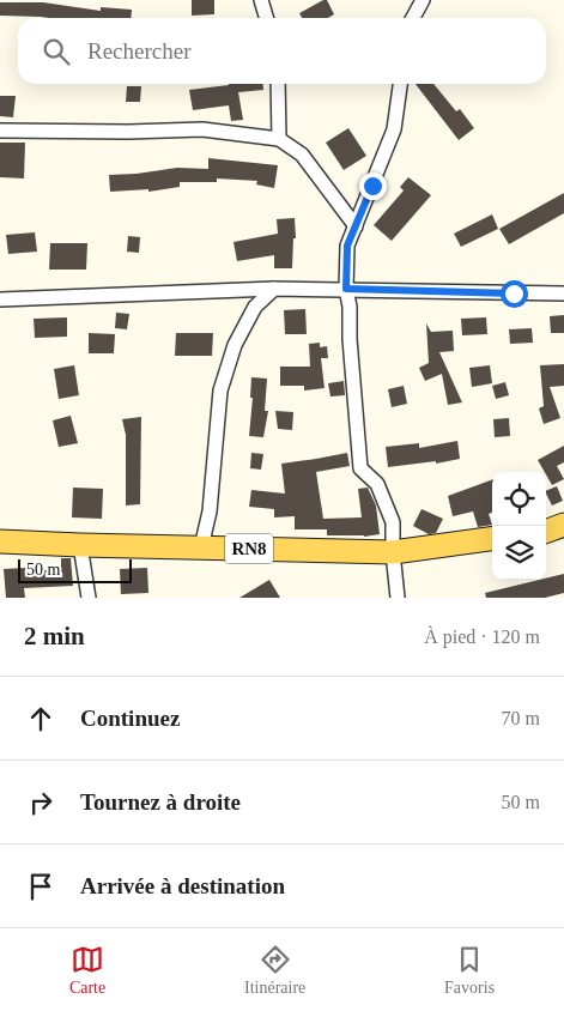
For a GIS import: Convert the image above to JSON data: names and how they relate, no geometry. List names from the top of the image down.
{
  "streets": {
    "main road": ["RN8"]
  },
  "scale_bar": "50 m",
  "page": {
    "search": "Rechercher",
    "scale": "50 m",
    "heading": ["2 min", "À pied · 120 m"],
    "list": [
      ["Continuez", "70 m"],
      ["Tournez à droite", "50 m"],
      "Arrivée à destination"
    ],
    "nav": ["Carte", "Itinéraire", "Favoris"]
  }
}
